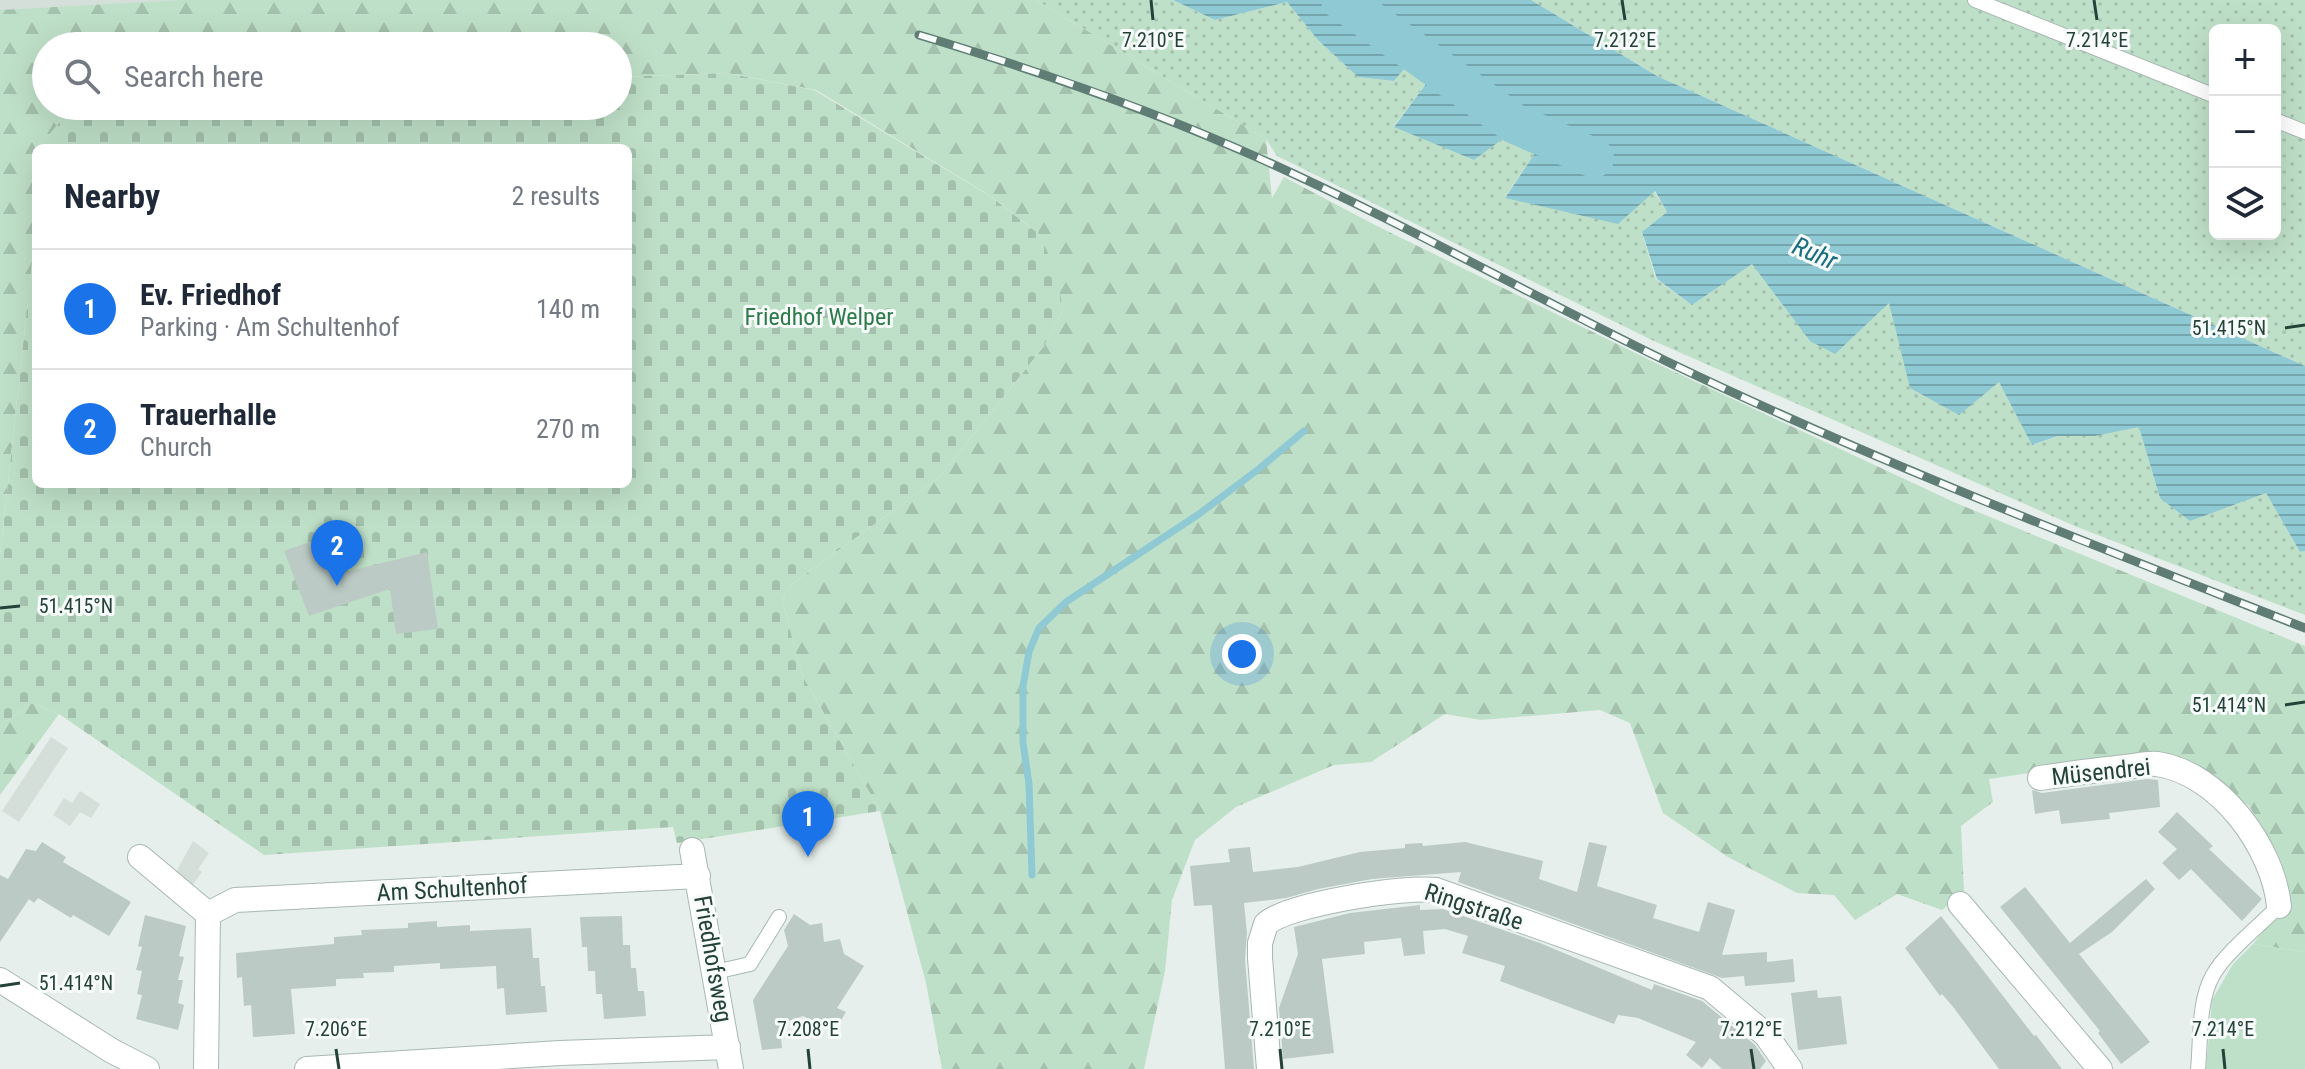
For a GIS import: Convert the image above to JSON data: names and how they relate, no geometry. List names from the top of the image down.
{
  "streets": {
    "street": [
      "Müsendrei",
      "Am Schultenhof",
      "Ringstraße",
      "Friedhofsweg"
    ]
  },
  "crossings": [
    ["Am Schultenhof", "Friedhofsweg"]
  ],
  "water": ["Ruhr"],
  "parks": ["Friedhof Welper"],
  "page": {
    "map_buttons": ["+", "−"],
    "search": "Search here",
    "heading": ["Nearby", "2 results"],
    "list": [
      {
        "mark": "1",
        "name": "Ev. Friedhof",
        "note": "Parking · Am Schultenhof",
        "value": "140 m"
      },
      {
        "mark": "2",
        "name": "Trauerhalle",
        "note": "Church",
        "value": "270 m"
      }
    ],
    "pins": ["2", "1"]
  },
  "coordinates": [
    "7.210°E",
    "7.212°E",
    "7.214°E",
    "51.415°N",
    "51.414°N",
    "7.206°E",
    "7.208°E"
  ]
}
